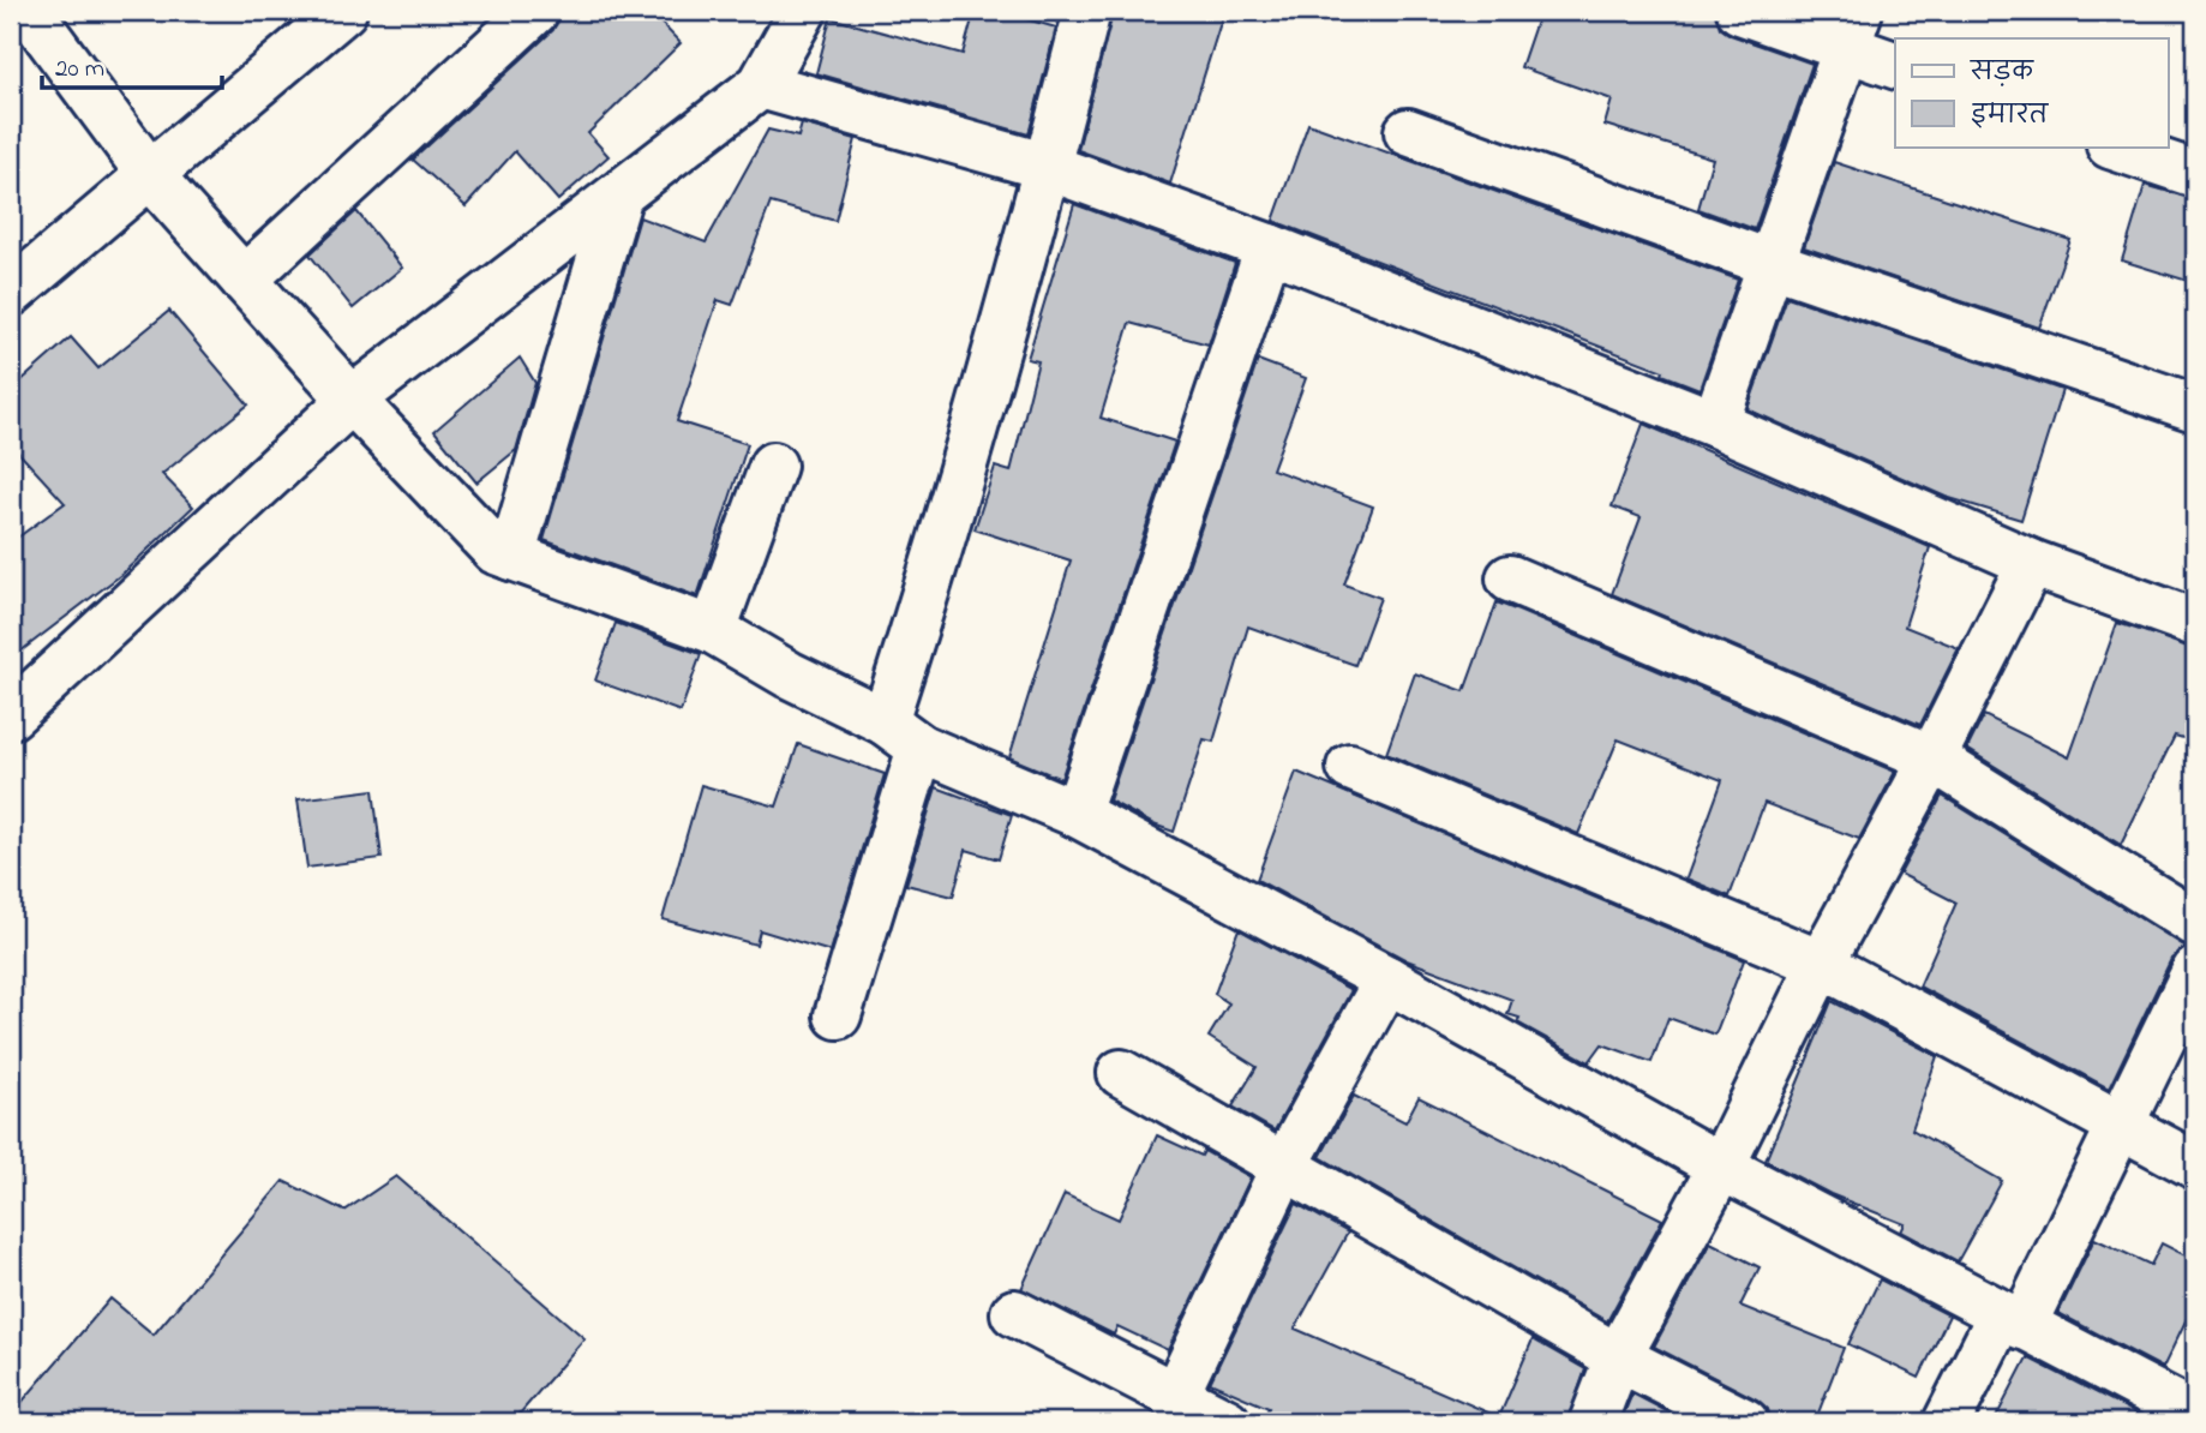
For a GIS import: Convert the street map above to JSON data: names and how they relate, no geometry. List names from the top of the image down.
{
  "legend": ["सड़क", "इमारत"],
  "scale_bar": "20 m"
}
